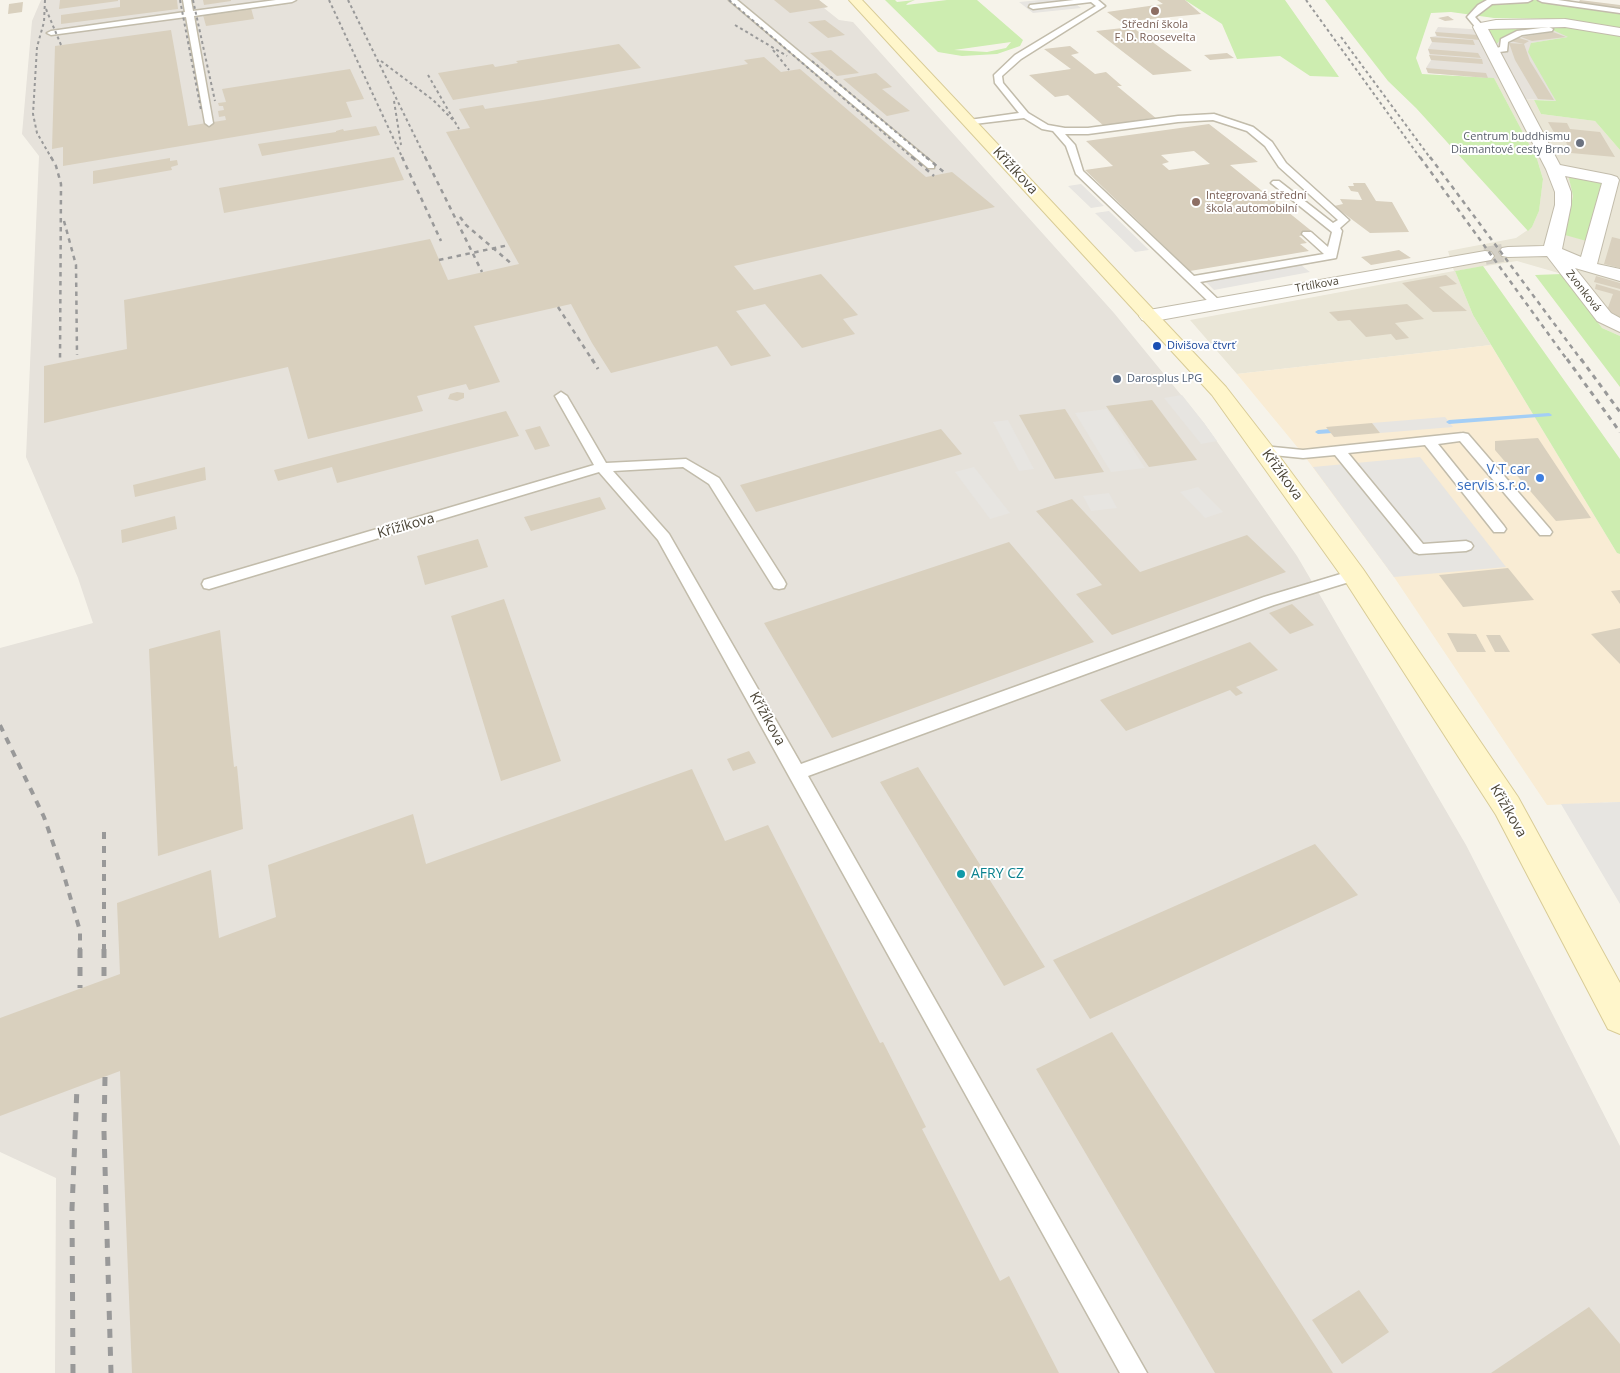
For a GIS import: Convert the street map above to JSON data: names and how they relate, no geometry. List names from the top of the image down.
{
  "streets": {
    "street": ["Křižíkova", "Trtílkova", "Zvonková"],
    "lane": ["Křížíkova"]
  },
  "crossings": [
    ["Křižíkova", "Trtílkova"]
  ],
  "places": [
    "Střední škola F. D. Roosevelta",
    "Centrum buddhismu Diamantové cesty Brno",
    "Integrovaná střední škola automobilní",
    "Divišova čtvrť",
    "Darosplus LPG",
    "V.T.car servis s.r.o.",
    "AFRY CZ"
  ]
}
